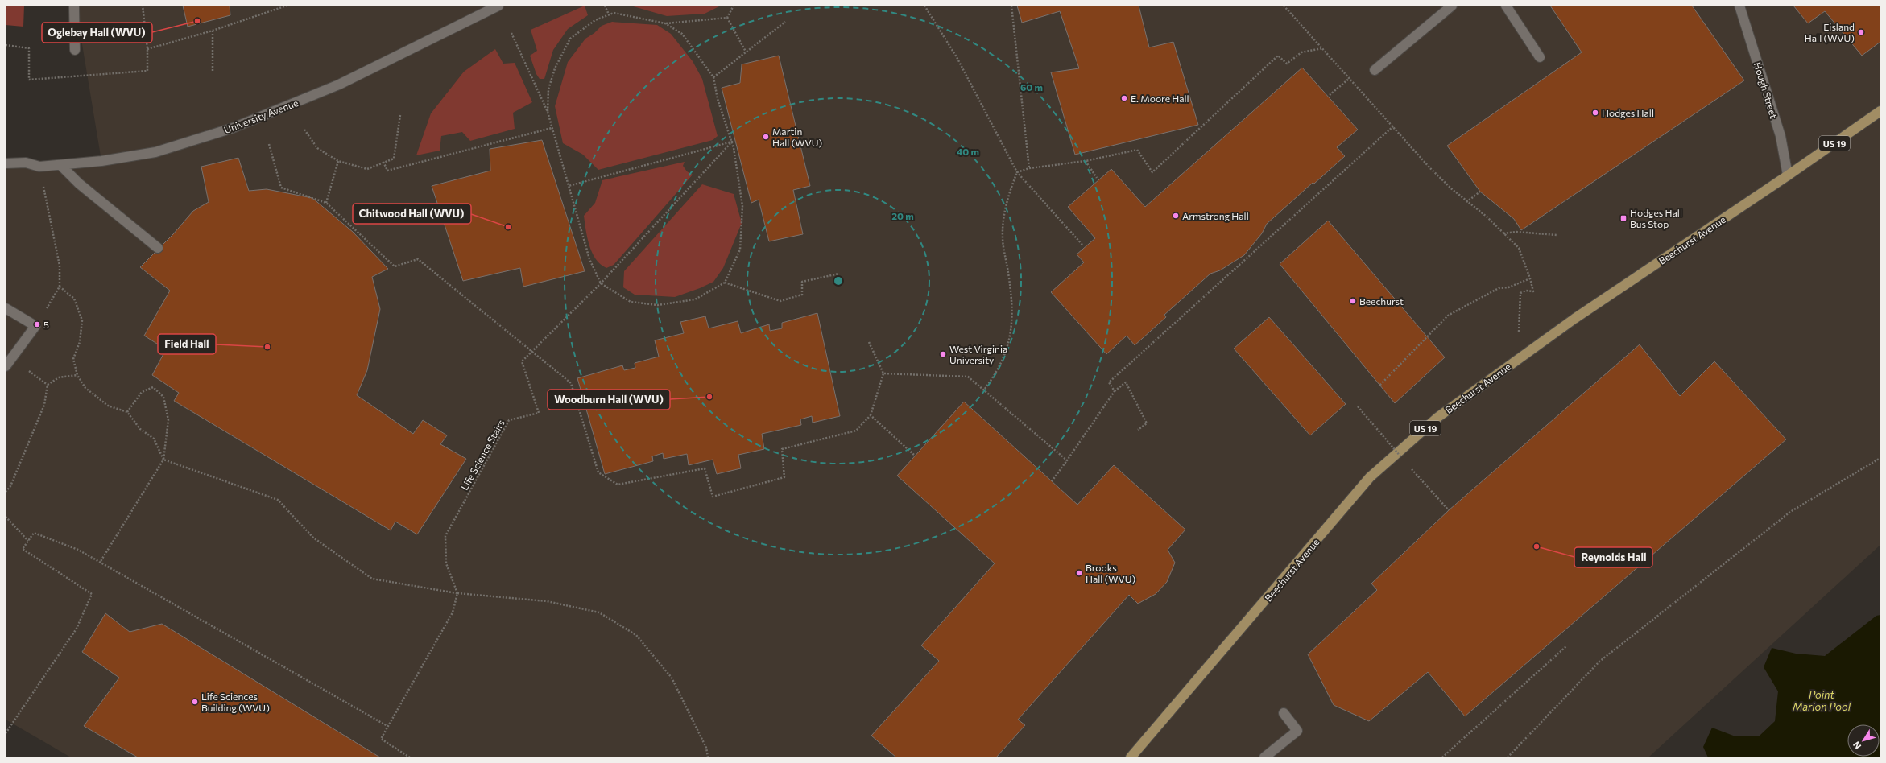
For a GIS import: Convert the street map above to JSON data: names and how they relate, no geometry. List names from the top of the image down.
{
  "streets": {
    "main road": ["US 19", "Beechurst Avenue"],
    "street": ["Hough Street", "University Avenue"],
    "path": ["Life Science Stairs"]
  },
  "crossings": [
    ["Hough Street", "Beechurst Avenue"]
  ],
  "water": ["Point Marion Pool"],
  "places": {
    "other": [
      "Oglebay Hall (WVU)",
      "Eisland Hall (WVU)",
      "E. Moore Hall",
      "Hodges Hall",
      "Martin Hall (WVU)",
      "Armstrong Hall",
      "Chitwood Hall (WVU)",
      "Beechurst",
      "5",
      "Field Hall",
      "West Virginia University",
      "Woodburn Hall (WVU)",
      "Reynolds Hall",
      "Brooks Hall (WVU)",
      "Life Sciences Building (WVU)"
    ],
    "transit": ["Hodges Hall Bus Stop"]
  },
  "north": "bottom left",
  "rings": ["60 m", "40 m", "20 m"]
}
